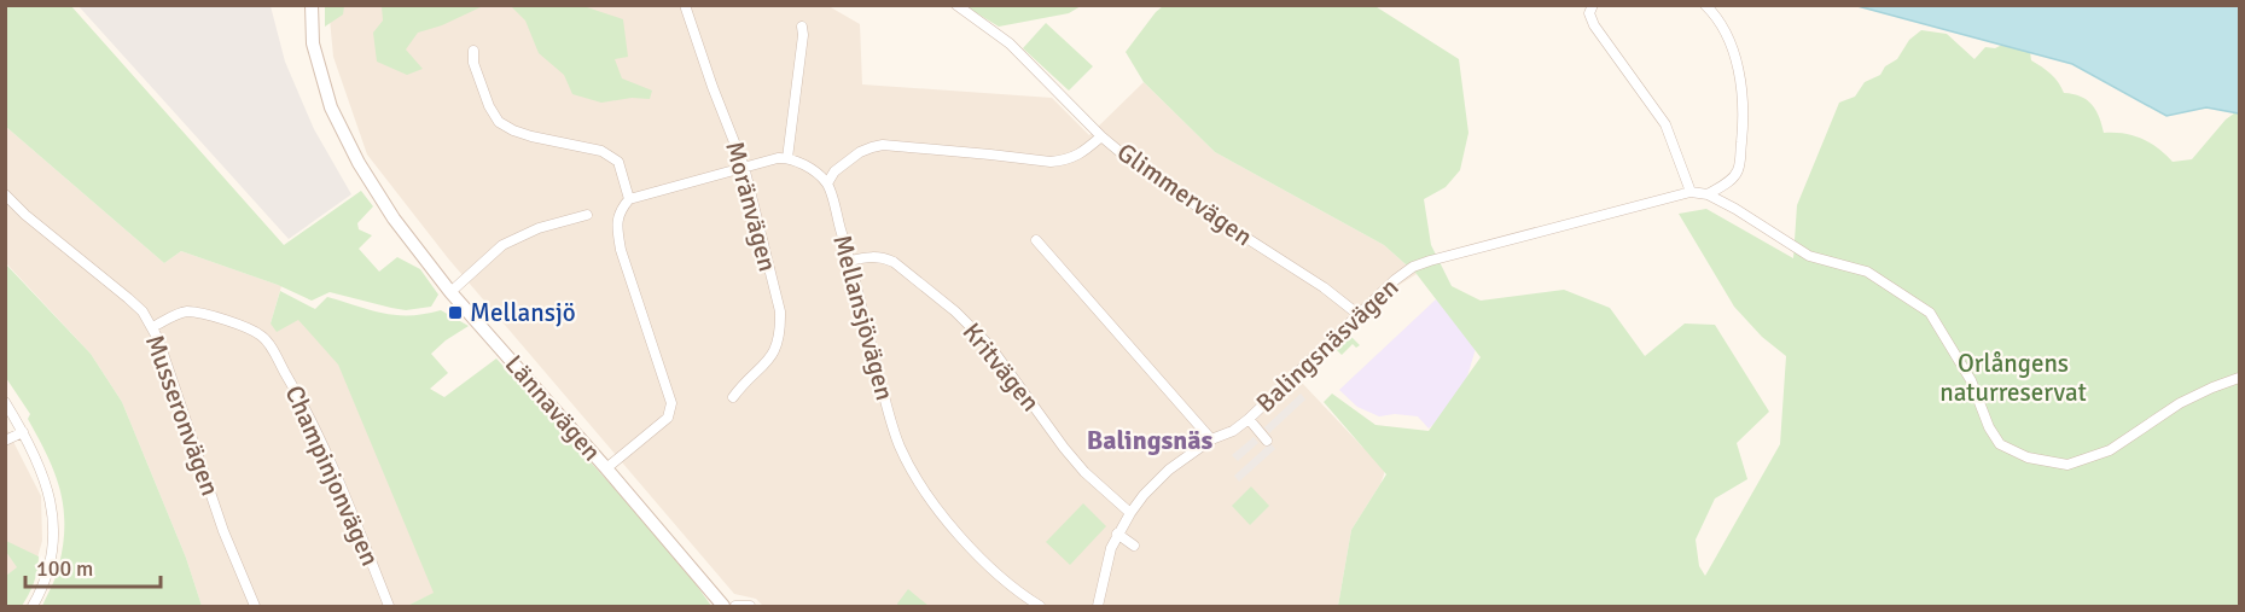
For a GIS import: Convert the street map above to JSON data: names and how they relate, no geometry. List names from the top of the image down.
{
  "streets": {
    "main road": ["Lännavägen"],
    "street": [
      "Glimmervägen",
      "Moränvägen",
      "Mellansjövägen",
      "Balingsnäsvägen",
      "Kritvägen",
      "Musseronvägen",
      "Champinjonvägen"
    ]
  },
  "crossings": [
    ["Glimmervägen", "Balingsnäsvägen"],
    ["Mellansjövägen", "Kritvägen"],
    ["Balingsnäsvägen", "Kritvägen"],
    ["Musseronvägen", "Champinjonvägen"]
  ],
  "districts": ["Balingsnäs"],
  "parks": ["Orlångens naturreservat"],
  "places": {
    "transit": ["Mellansjö"]
  },
  "scale_bar": "100 m"
}
